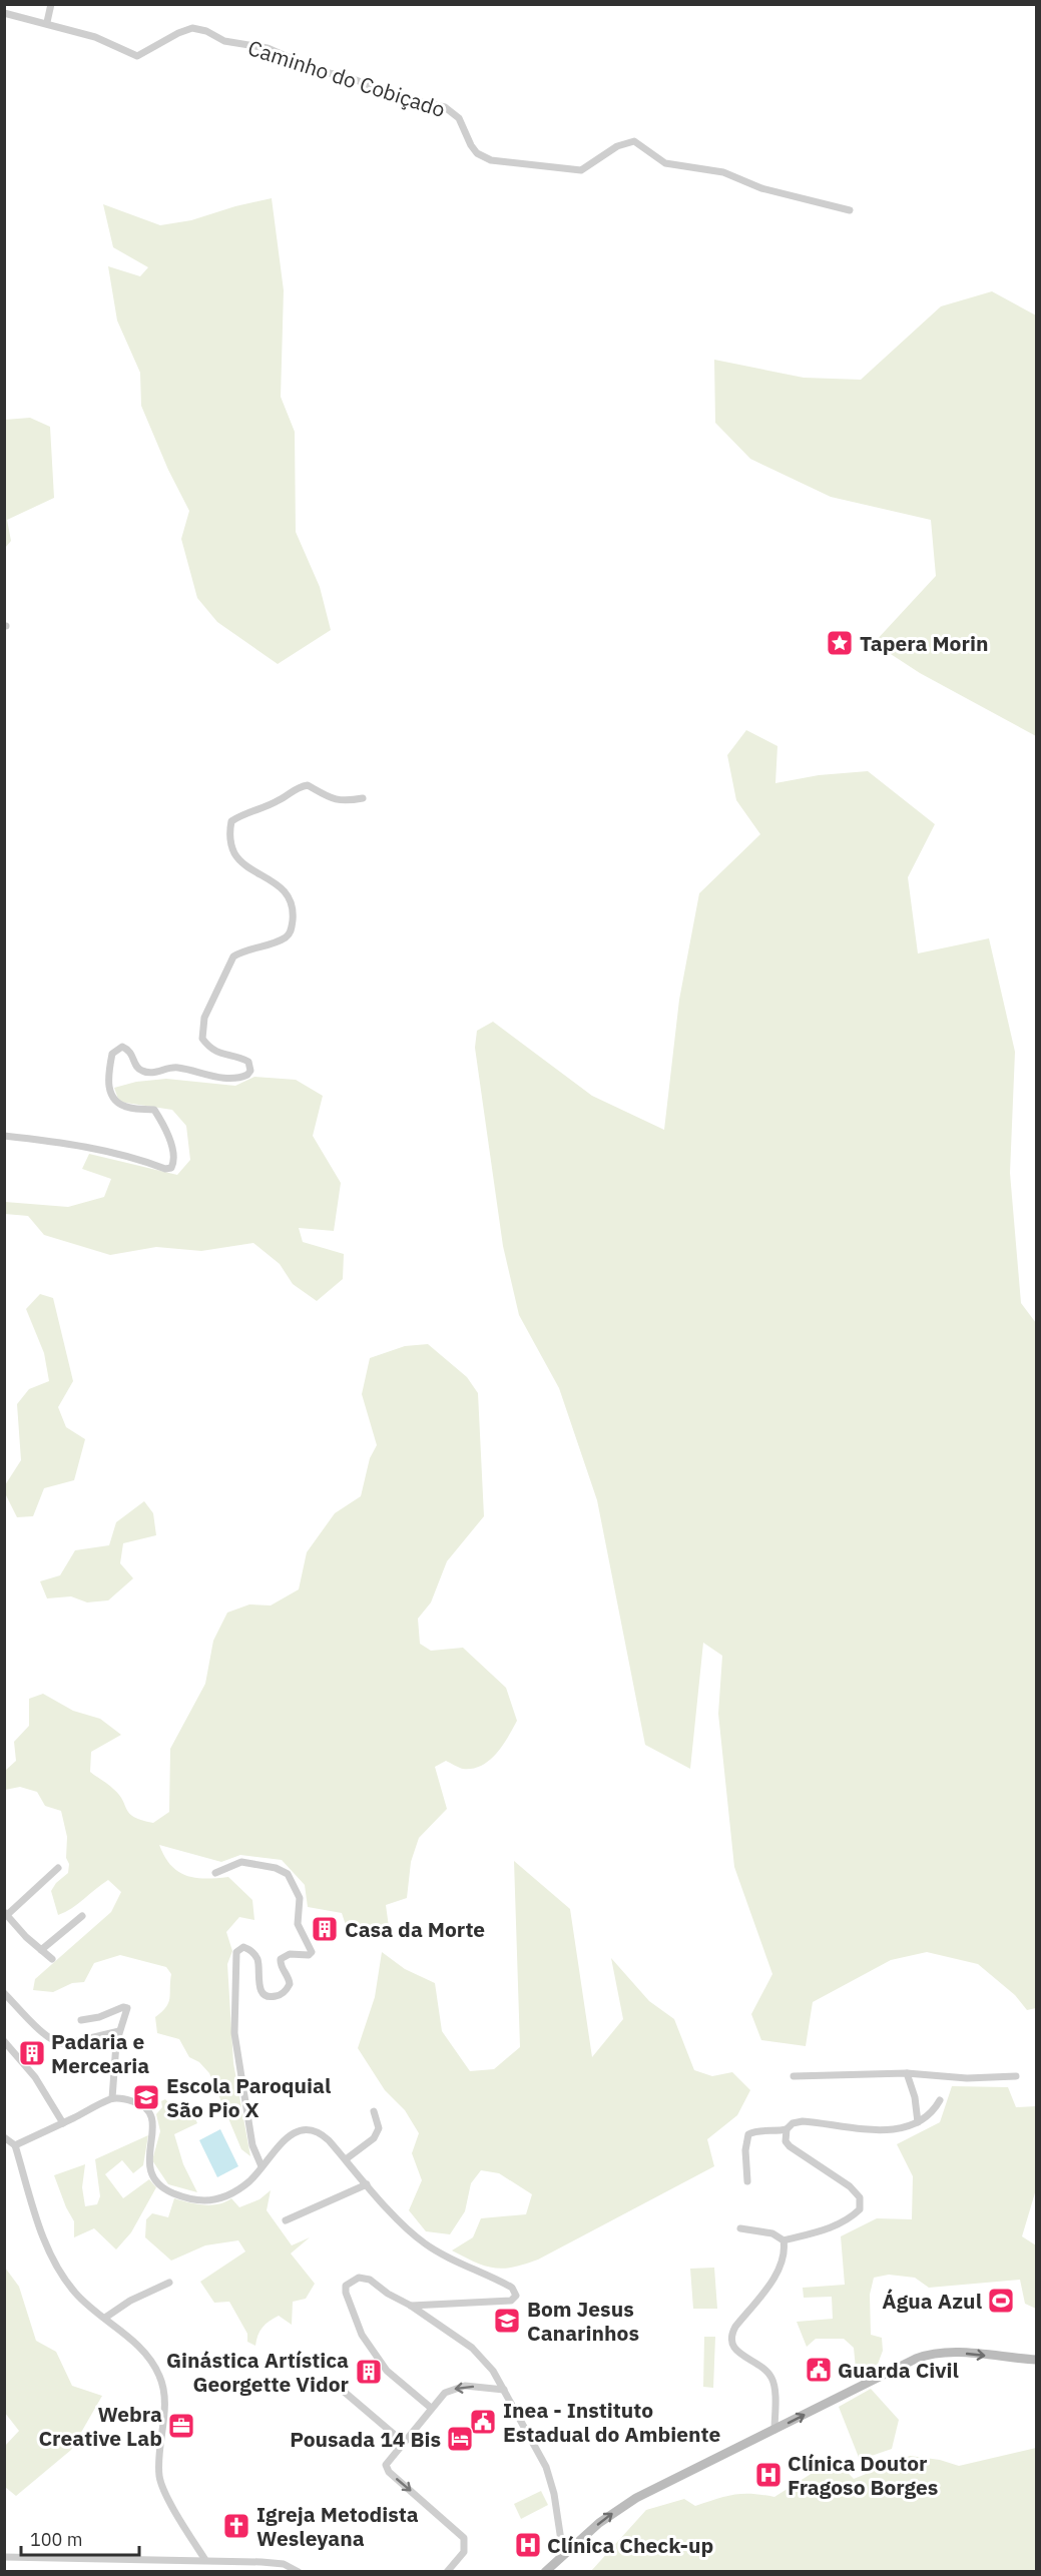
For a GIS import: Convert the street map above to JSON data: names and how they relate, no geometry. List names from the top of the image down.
{
  "streets": {
    "street": ["Caminho do Cobiçado"]
  },
  "places": {
    "place": ["Tapera Morin"],
    "building": ["Casa da Morte", "Padaria e Mercearia", "Ginástica Artística Georgette Vidor"],
    "school or university": ["Escola Paroquial São Pio X", "Bom Jesus Canarinhos"],
    "sports": ["Água Azul"],
    "public building": ["Guarda Civil", "Inea - Instituto Estadual do Ambiente"],
    "office": ["Webra Creative Lab"],
    "hotel": ["Pousada 14 Bis"],
    "hospital": ["Clínica Doutor Fragoso Borges", "Clínica Check-up"],
    "church": ["Igreja Metodista Wesleyana"]
  },
  "scale_bar": "100 m"
}
